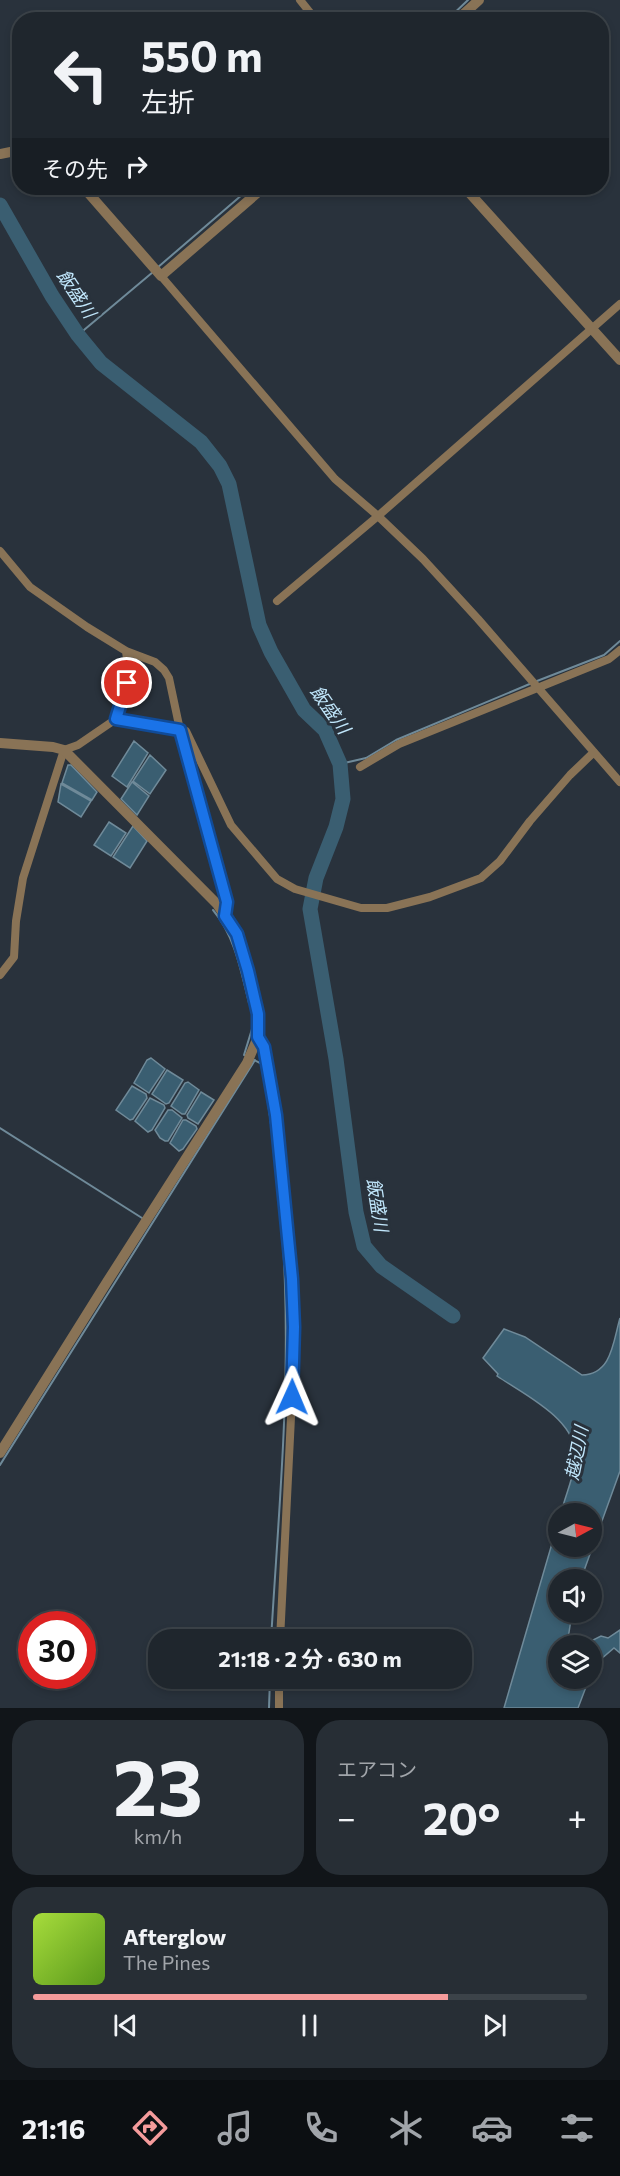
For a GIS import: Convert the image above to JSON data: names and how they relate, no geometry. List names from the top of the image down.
{
  "water": ["飯盛川", "越辺川"],
  "north": "right",
  "page": {
    "turn": ["550 m", "左折"],
    "then": "その先",
    "limit": "30",
    "trip": "21:18 · 2 分 · 630 m",
    "tile": [
      ["23", "km/h"],
      "エアコン"
    ],
    "heat": ["−", "20°", "+"],
    "song": ["Afterglow", "The Pines"],
    "tabs": "21:16"
  }
}
